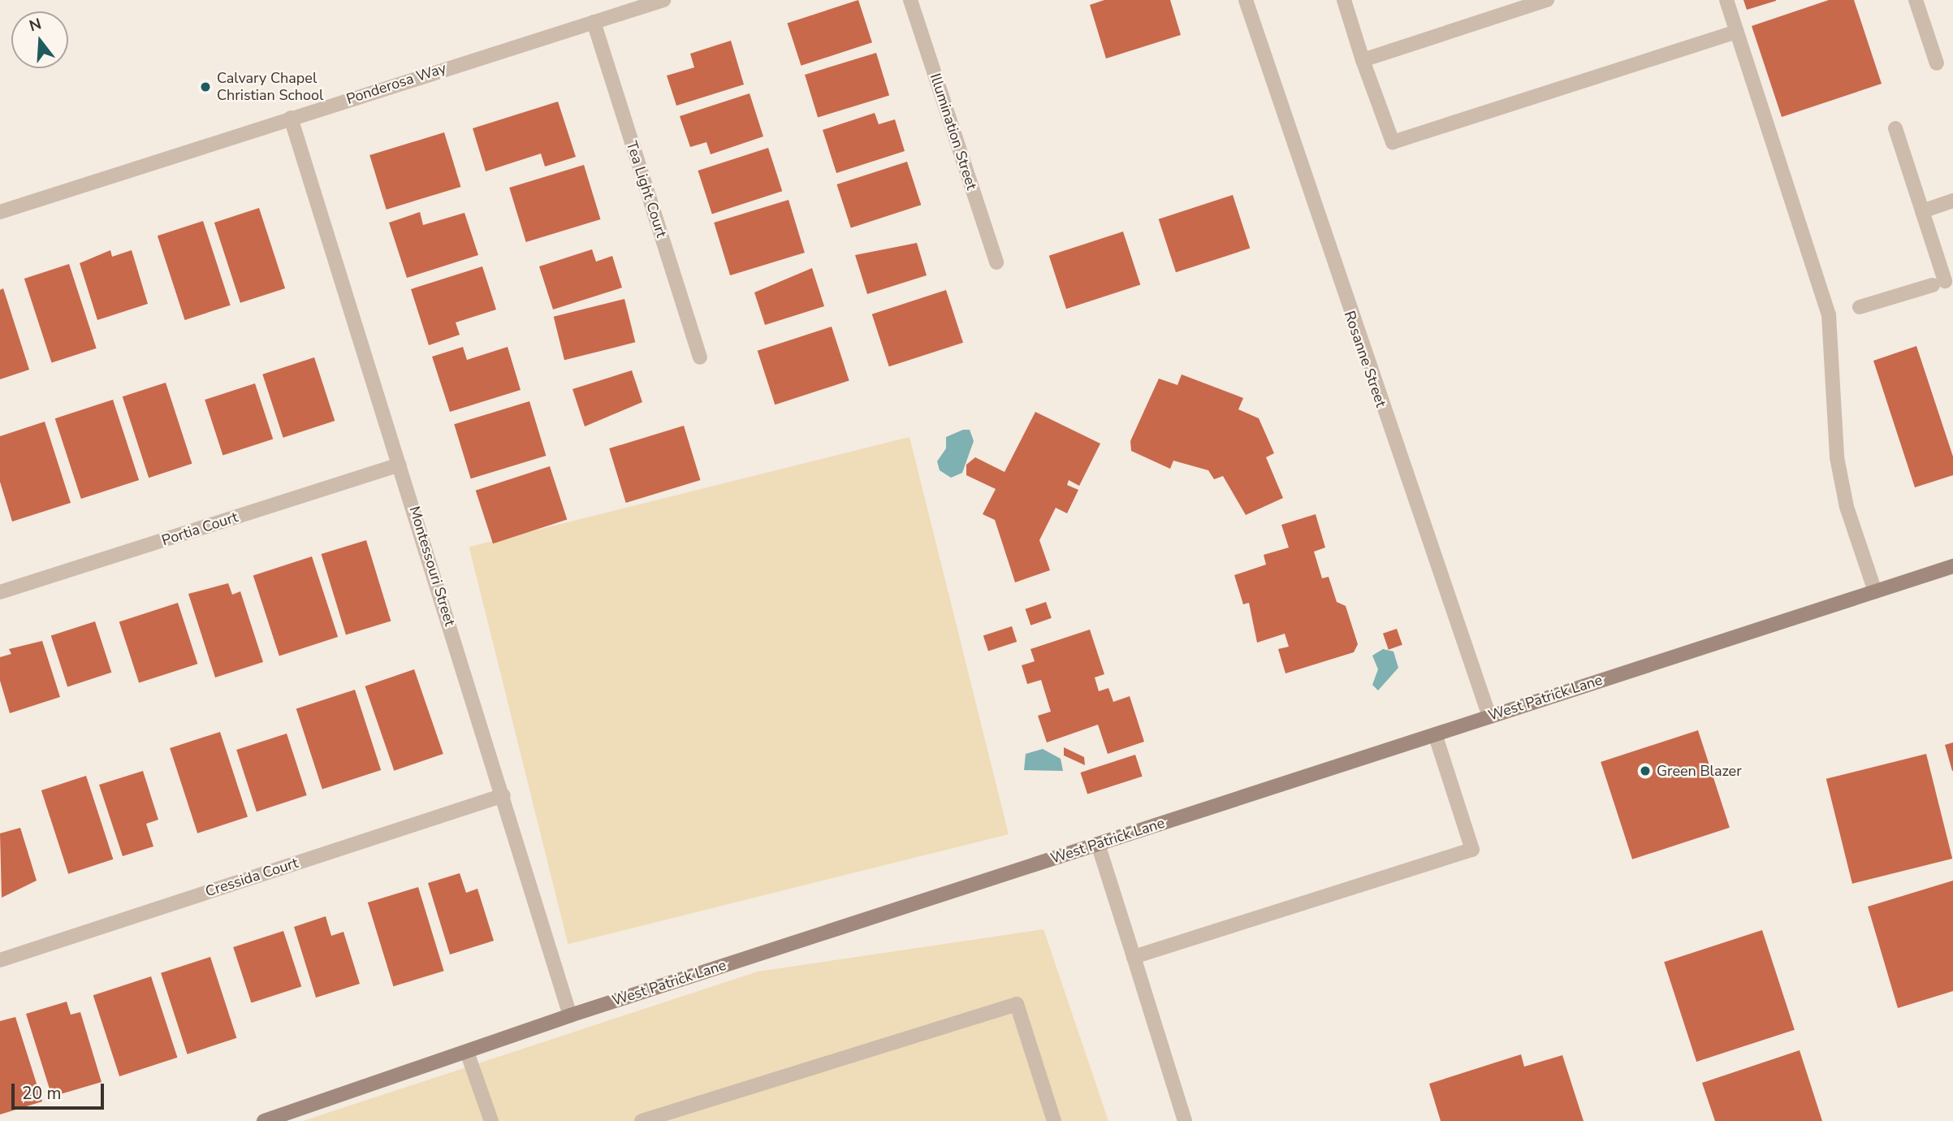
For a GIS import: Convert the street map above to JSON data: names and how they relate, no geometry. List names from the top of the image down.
{
  "streets": {
    "street": [
      "Ponderosa Way",
      "Illumination Street",
      "Tea Light Court",
      "Rosanne Street",
      "Portia Court",
      "Montessouri Street",
      "West Patrick Lane",
      "Cressida Court"
    ]
  },
  "crossings": [
    ["Ponderosa Way", "Tea Light Court"],
    ["Ponderosa Way", "Montessouri Street"],
    ["Rosanne Street", "West Patrick Lane"],
    ["Portia Court", "Montessouri Street"],
    ["Montessouri Street", "West Patrick Lane"],
    ["Montessouri Street", "Cressida Court"]
  ],
  "places": ["Calvary Chapel Christian School", "Green Blazer"],
  "scale_bar": "20 m",
  "north": "top"
}
